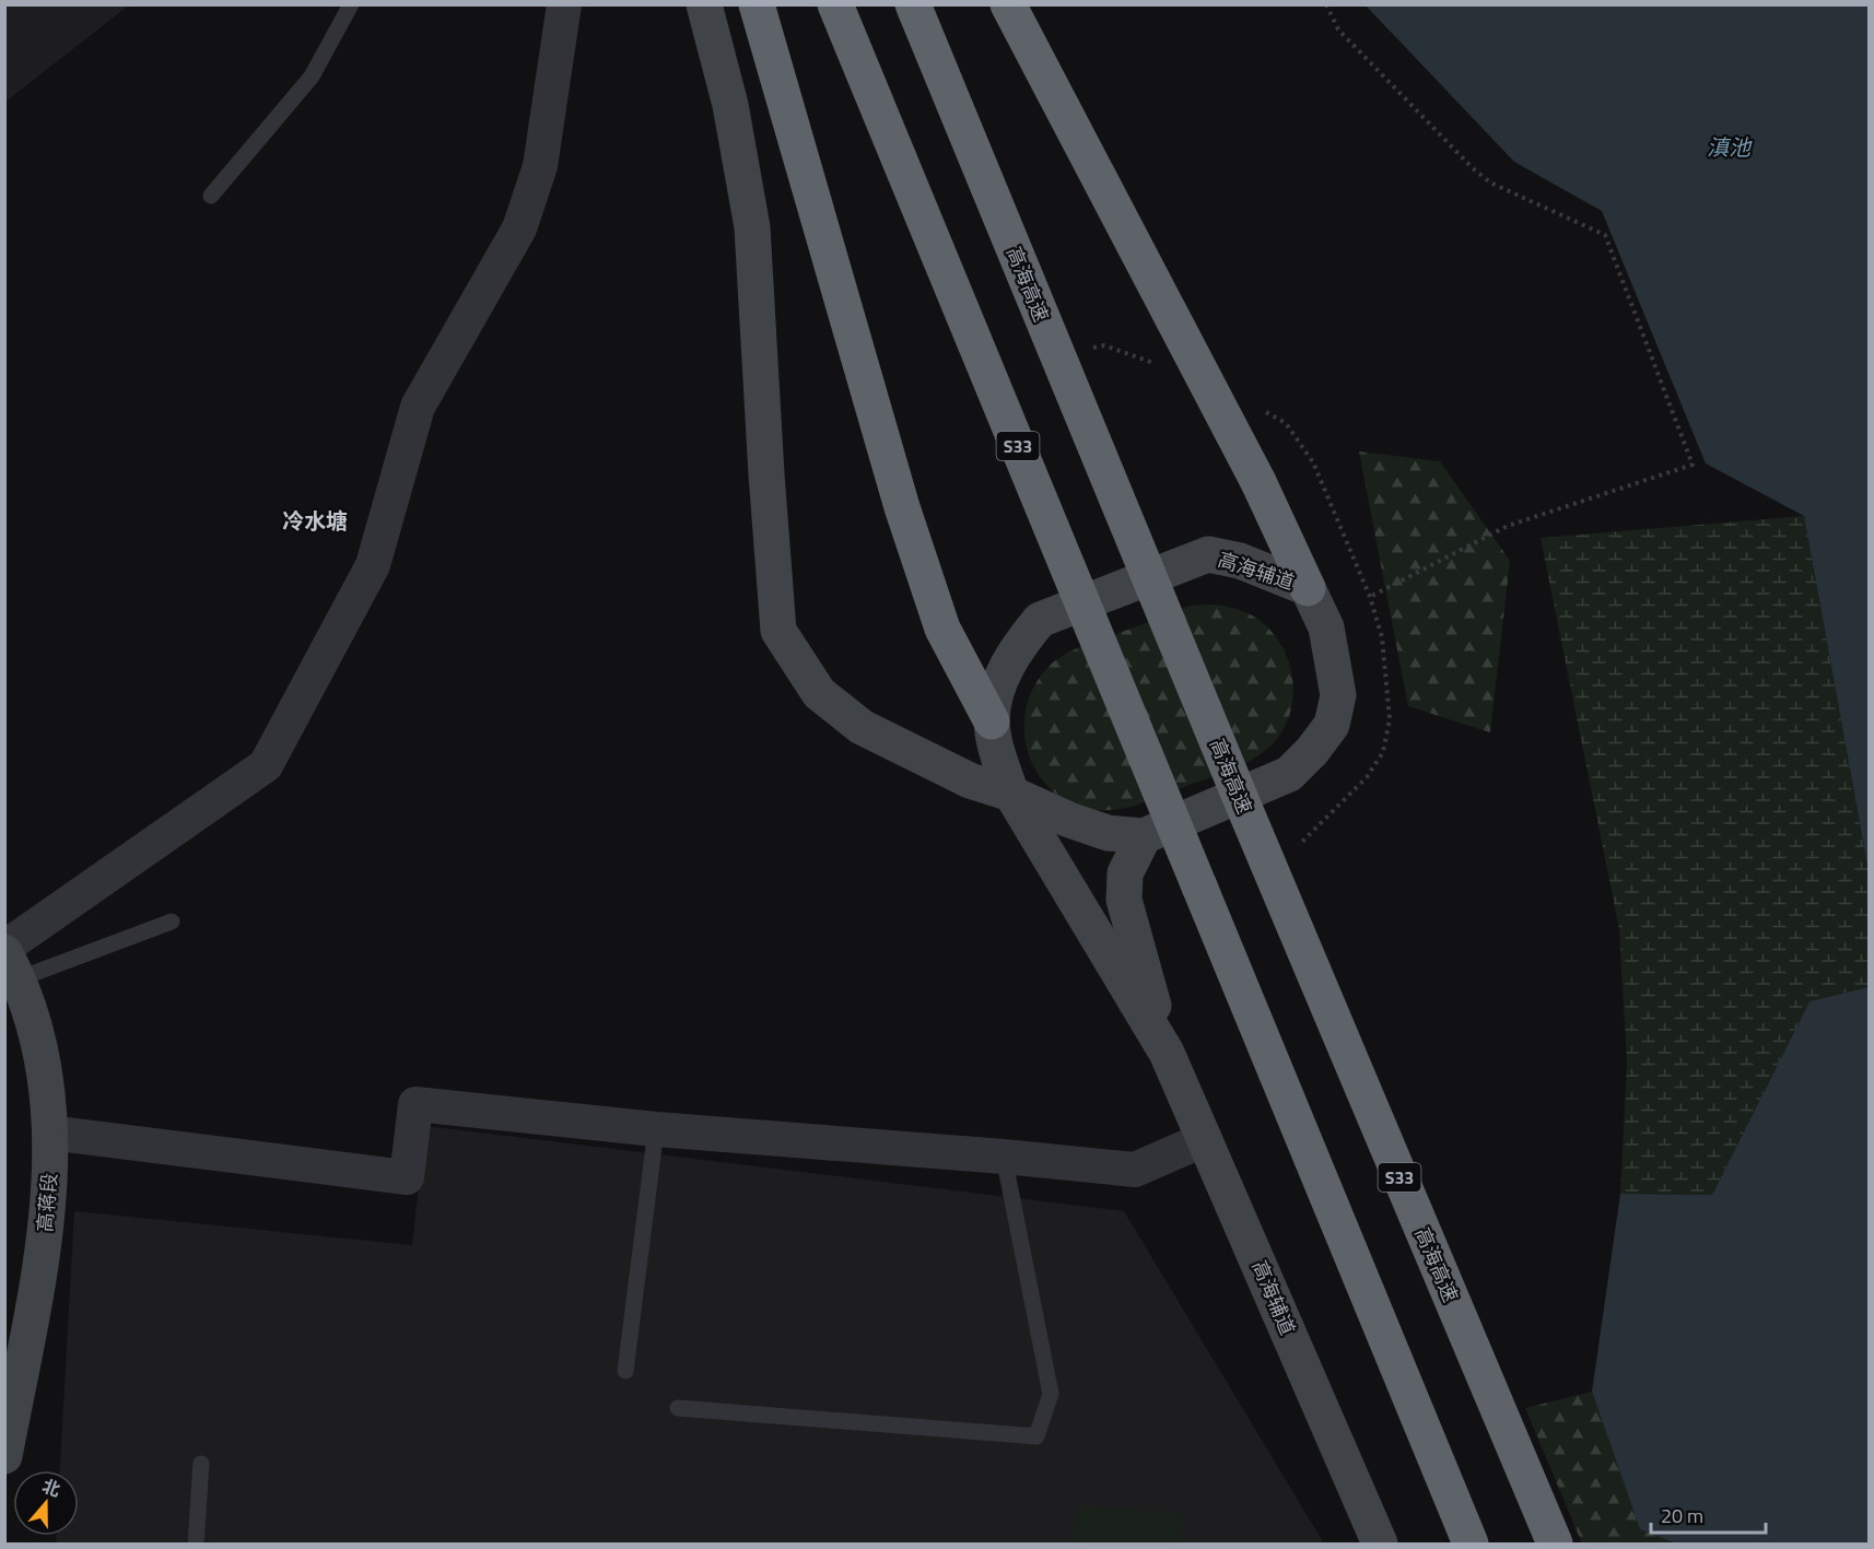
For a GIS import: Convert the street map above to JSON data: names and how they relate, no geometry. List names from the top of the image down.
{
  "streets": {
    "highway": ["高海高速", "S33"],
    "main road": ["高海辅道", "高蒋段"]
  },
  "districts": ["冷水塘"],
  "water": ["滇池"],
  "scale_bar": "20 m",
  "north": "top"
}
